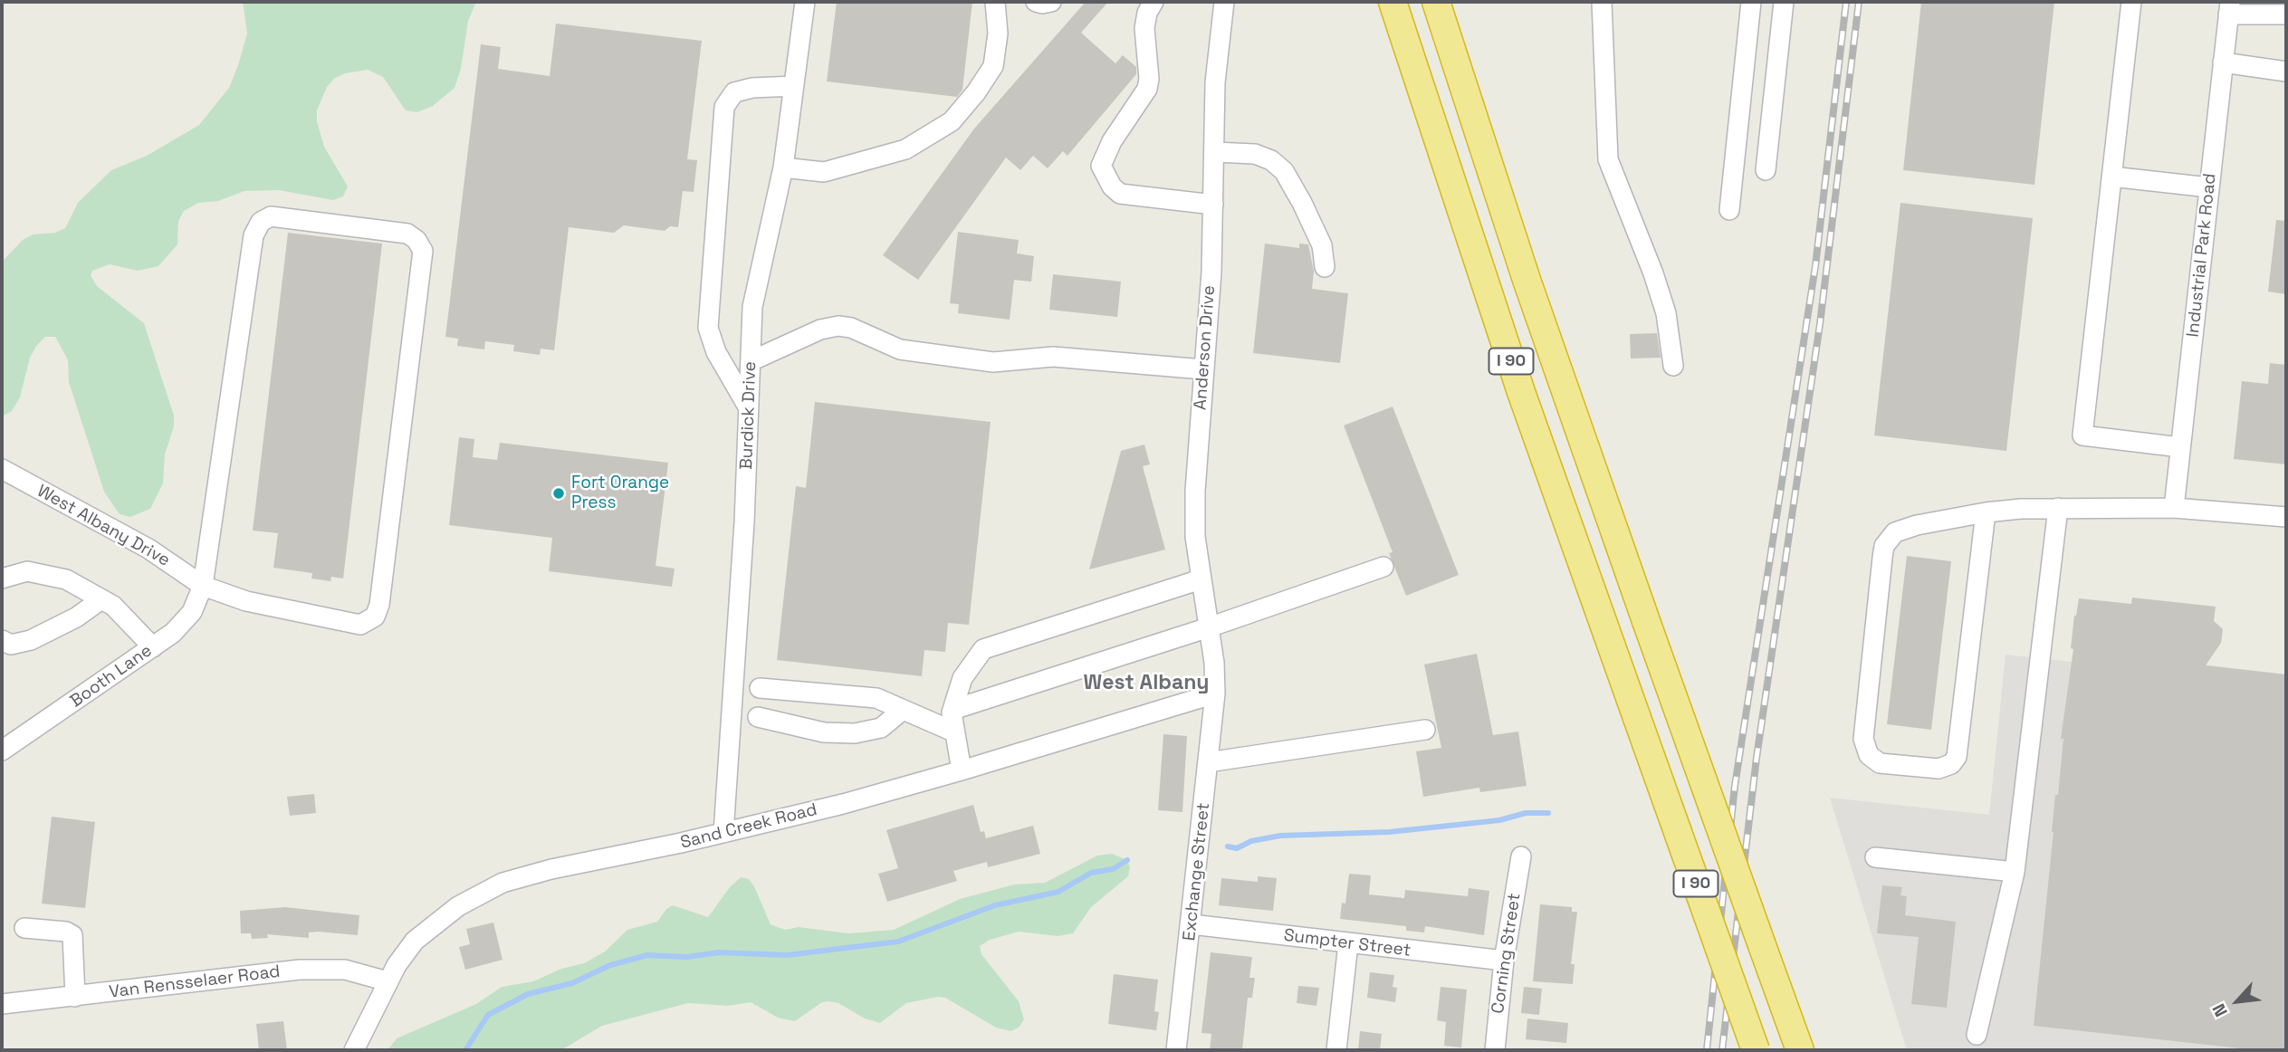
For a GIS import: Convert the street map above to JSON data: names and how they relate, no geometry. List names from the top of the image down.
{
  "streets": {
    "highway": ["I 90"],
    "street": [
      "Industrial Park Road",
      "Anderson Drive",
      "Burdick Drive",
      "West Albany Drive",
      "Booth Lane",
      "Sand Creek Road",
      "Exchange Street",
      "Sumpter Street",
      "Corning Street",
      "Van Rensselaer Road"
    ]
  },
  "crossings": [
    ["Anderson Drive", "Sand Creek Road"],
    ["Anderson Drive", "Exchange Street"],
    ["Burdick Drive", "Sand Creek Road"],
    ["West Albany Drive", "Booth Lane"],
    ["Sand Creek Road", "Exchange Street"],
    ["Sand Creek Road", "Van Rensselaer Road"],
    ["Exchange Street", "Sumpter Street"],
    ["Sumpter Street", "Corning Street"]
  ],
  "districts": ["West Albany"],
  "places": ["Fort Orange Press"],
  "north": "bottom left"
}
